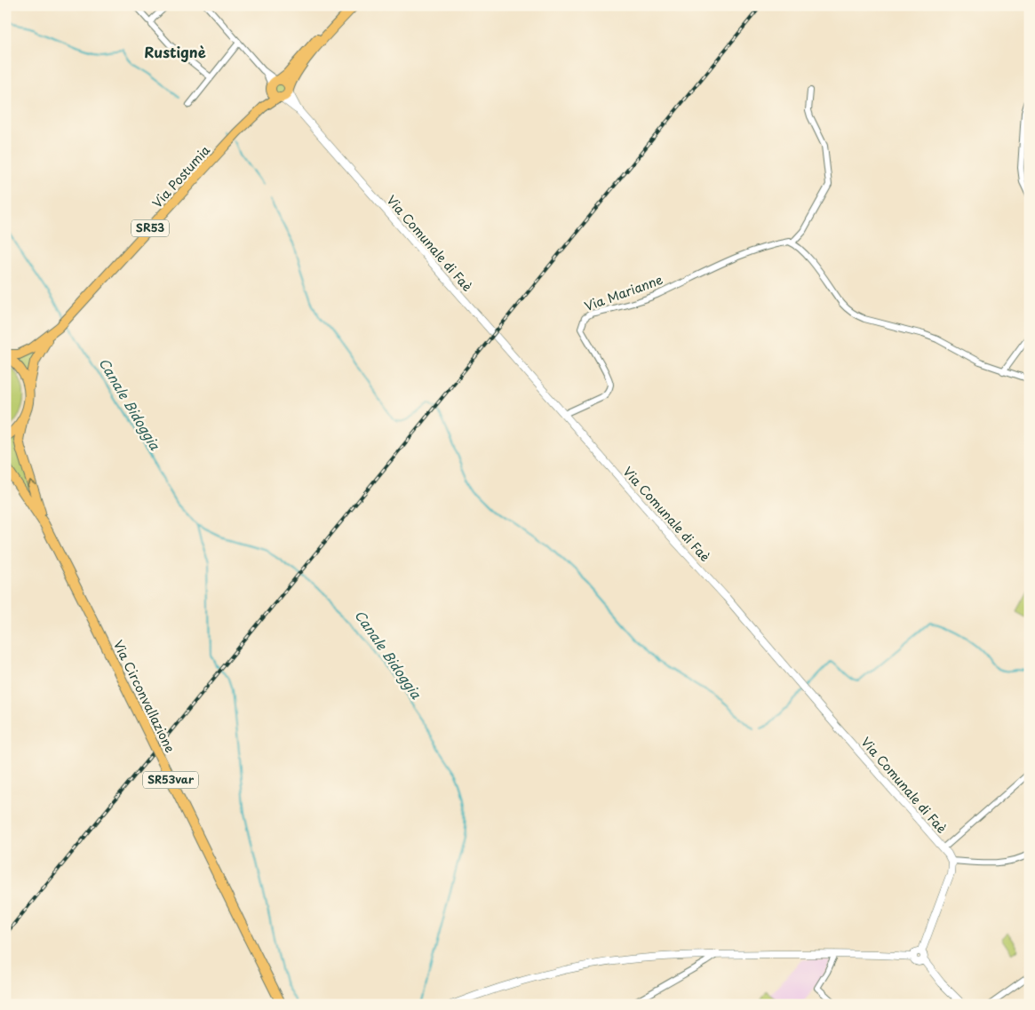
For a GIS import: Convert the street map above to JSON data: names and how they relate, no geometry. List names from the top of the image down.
{
  "streets": {
    "main road": [
      "Via Postumia",
      "SR53",
      "Via Circonvallazione",
      "SR53var"
    ],
    "street": ["Via Comunale di Faè", "Via Marianne"]
  },
  "crossings": [
    ["Via Postumia", "SR53"],
    ["Via Postumia", "Via Comunale di Faè"],
    ["SR53", "Via Circonvallazione"],
    ["Via Comunale di Faè", "Via Marianne"]
  ],
  "districts": ["Rustignè"],
  "water": ["Canale Bidoggia"]
}
